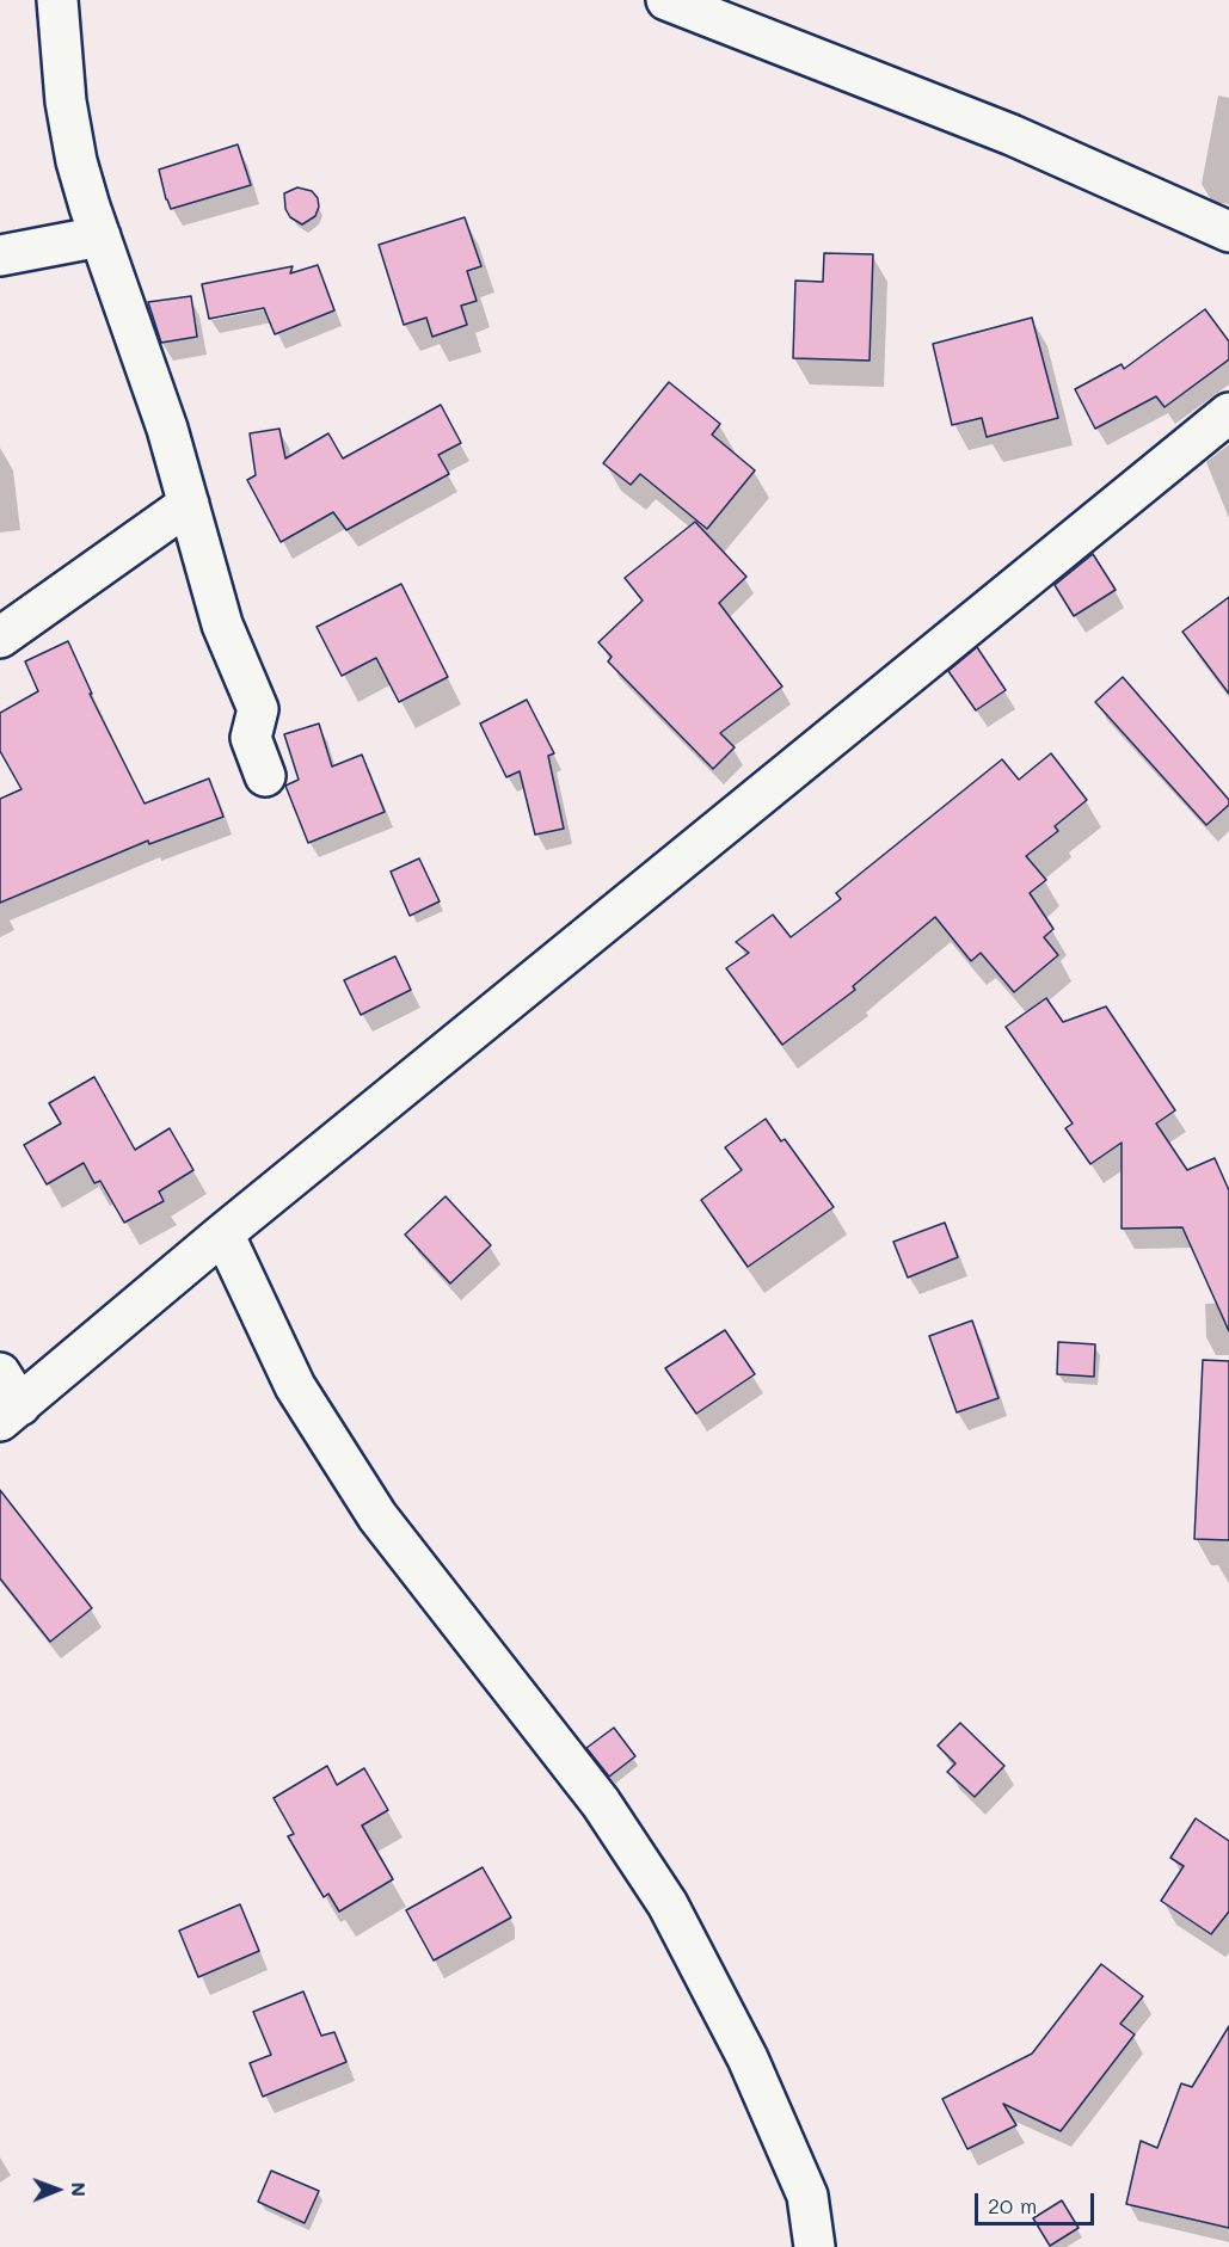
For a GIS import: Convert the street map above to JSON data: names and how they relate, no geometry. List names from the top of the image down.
{
  "scale_bar": "20 m",
  "north": "right"
}
